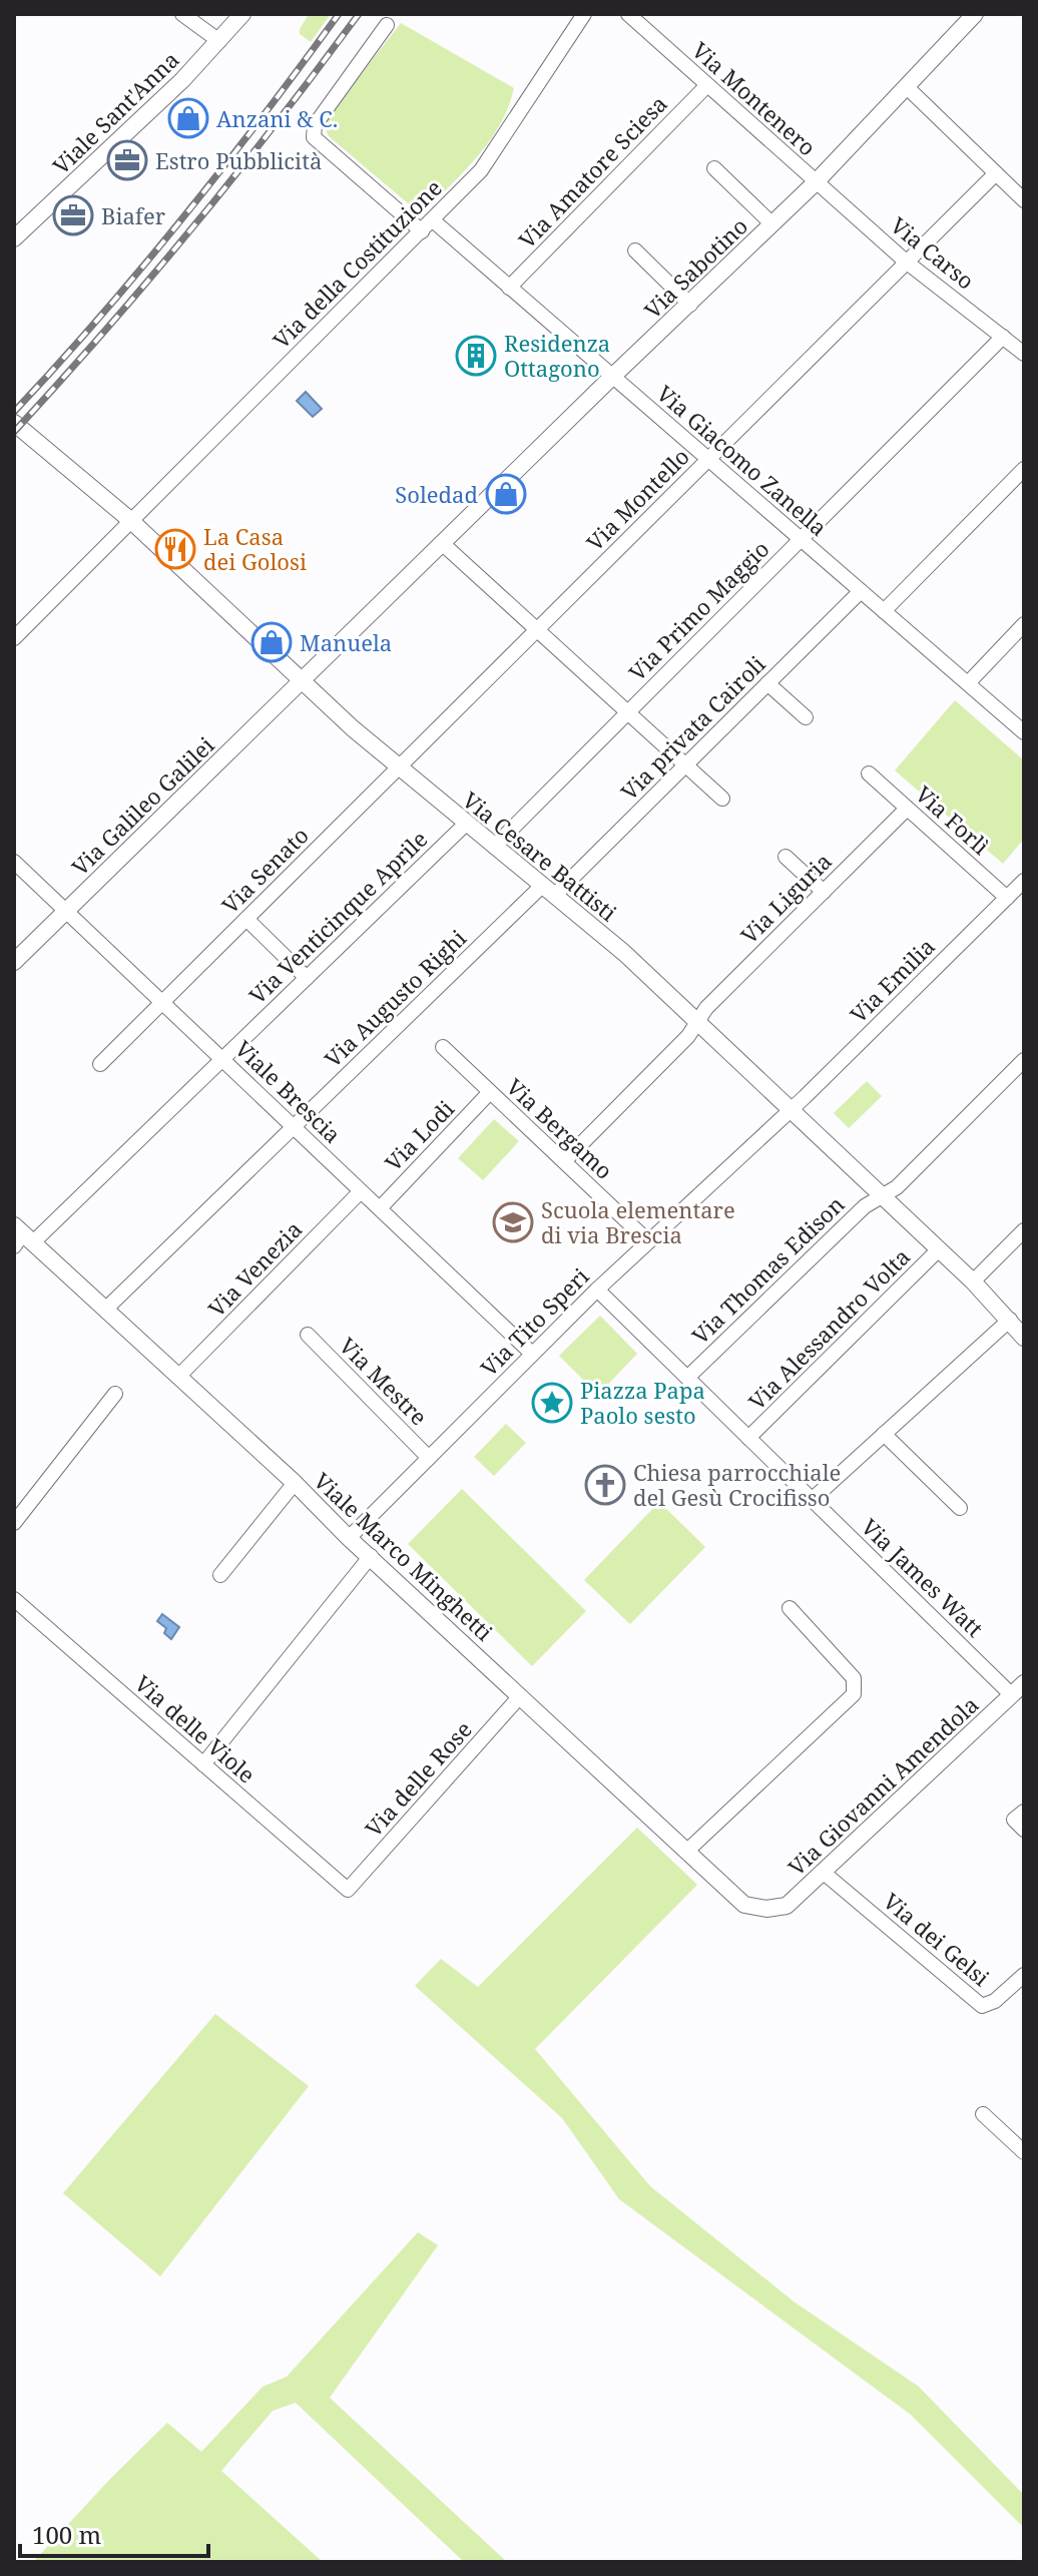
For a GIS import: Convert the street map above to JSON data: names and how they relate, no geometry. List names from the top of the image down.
{
  "streets": {
    "street": [
      "Via Montenero",
      "Viale Sant'Anna",
      "Via Amatore Sciesa",
      "Via Carso",
      "Via della Costituzione",
      "Via Sabotino",
      "Via Giacomo Zanella",
      "Via Montello",
      "Via Primo Maggio",
      "Via privata Cairoli",
      "Via Galileo Galilei",
      "Via Forlì",
      "Via Cesare Battisti",
      "Via Senato",
      "Via Liguria",
      "Via Venticinque Aprile",
      "Via Emilia",
      "Via Augusto Righi",
      "Viale Brescia",
      "Via Bergamo",
      "Via Lodi",
      "Via Venezia",
      "Via Thomas Edison",
      "Via Tito Speri",
      "Via Alessandro Volta",
      "Via Mestre",
      "Viale Marco Minghetti",
      "Via James Watt",
      "Via delle Viole",
      "Via delle Rose",
      "Via Giovanni Amendola",
      "Via dei Gelsi"
    ]
  },
  "crossings": [
    ["Via Montenero", "Via Amatore Sciesa"],
    ["Via Montenero", "Via Carso"],
    ["Via Montenero", "Via Sabotino"],
    ["Via Amatore Sciesa", "Via Giacomo Zanella"],
    ["Via Carso", "Via Sabotino"],
    ["Via Carso", "Via Montello"],
    ["Via Carso", "Via Primo Maggio"],
    ["Via della Costituzione", "Via Giacomo Zanella"],
    ["Via della Costituzione", "Via Cesare Battisti"],
    ["Via Sabotino", "Via Giacomo Zanella"],
    ["Via Sabotino", "Via Galileo Galilei"],
    ["Via Sabotino", "Via Cesare Battisti"],
    ["Via Giacomo Zanella", "Via Montello"],
    ["Via Giacomo Zanella", "Via Primo Maggio"],
    ["Via Giacomo Zanella", "Via privata Cairoli"],
    ["Via Montello", "Via Cesare Battisti"],
    ["Via Montello", "Via Senato"],
    ["Via Primo Maggio", "Via Cesare Battisti"],
    ["Via privata Cairoli", "Via Cesare Battisti"],
    ["Via privata Cairoli", "Via Augusto Righi"],
    ["Via Galileo Galilei", "Via Cesare Battisti"],
    ["Via Galileo Galilei", "Viale Brescia"],
    ["Via Forlì", "Via Liguria"],
    ["Via Forlì", "Via Emilia"],
    ["Via Cesare Battisti", "Via Senato"],
    ["Via Cesare Battisti", "Via Liguria"],
    ["Via Cesare Battisti", "Via Venticinque Aprile"],
    ["Via Cesare Battisti", "Via Emilia"],
    ["Via Cesare Battisti", "Via Augusto Righi"],
    ["Via Cesare Battisti", "Via Thomas Edison"],
    ["Via Cesare Battisti", "Via Tito Speri"],
    ["Via Cesare Battisti", "Via Alessandro Volta"],
    ["Via Senato", "Viale Brescia"],
    ["Via Liguria", "Via Bergamo"],
    ["Via Venticinque Aprile", "Viale Brescia"],
    ["Via Venticinque Aprile", "Viale Marco Minghetti"],
    ["Via Emilia", "Via Tito Speri"],
    ["Via Augusto Righi", "Viale Brescia"],
    ["Via Augusto Righi", "Viale Marco Minghetti"],
    ["Viale Brescia", "Via Lodi"],
    ["Viale Brescia", "Via Venezia"],
    ["Viale Brescia", "Via Tito Speri"],
    ["Via Bergamo", "Via Lodi"],
    ["Via Bergamo", "Via Tito Speri"],
    ["Via Venezia", "Viale Marco Minghetti"],
    ["Via Thomas Edison", "Via James Watt"],
    ["Via Tito Speri", "Via Mestre"],
    ["Via Tito Speri", "Viale Marco Minghetti"],
    ["Via Tito Speri", "Via James Watt"],
    ["Via Alessandro Volta", "Via James Watt"],
    ["Viale Marco Minghetti", "Via delle Rose"],
    ["Viale Marco Minghetti", "Via Giovanni Amendola"],
    ["Via James Watt", "Via Giovanni Amendola"],
    ["Via delle Viole", "Via delle Rose"],
    ["Via Giovanni Amendola", "Via dei Gelsi"]
  ],
  "places": {
    "shop": ["Anzani & C.", "Soledad", "Manuela"],
    "office": ["Estro Pubblicità", "Biafer"],
    "building": ["Residenza Ottagono"],
    "restaurant": ["La Casa dei Golosi"],
    "school or university": ["Scuola elementare di via Brescia"],
    "place": ["Piazza Papa Paolo sesto"],
    "church": ["Chiesa parrocchiale del Gesù Crocifisso"]
  },
  "scale_bar": "100 m"
}
